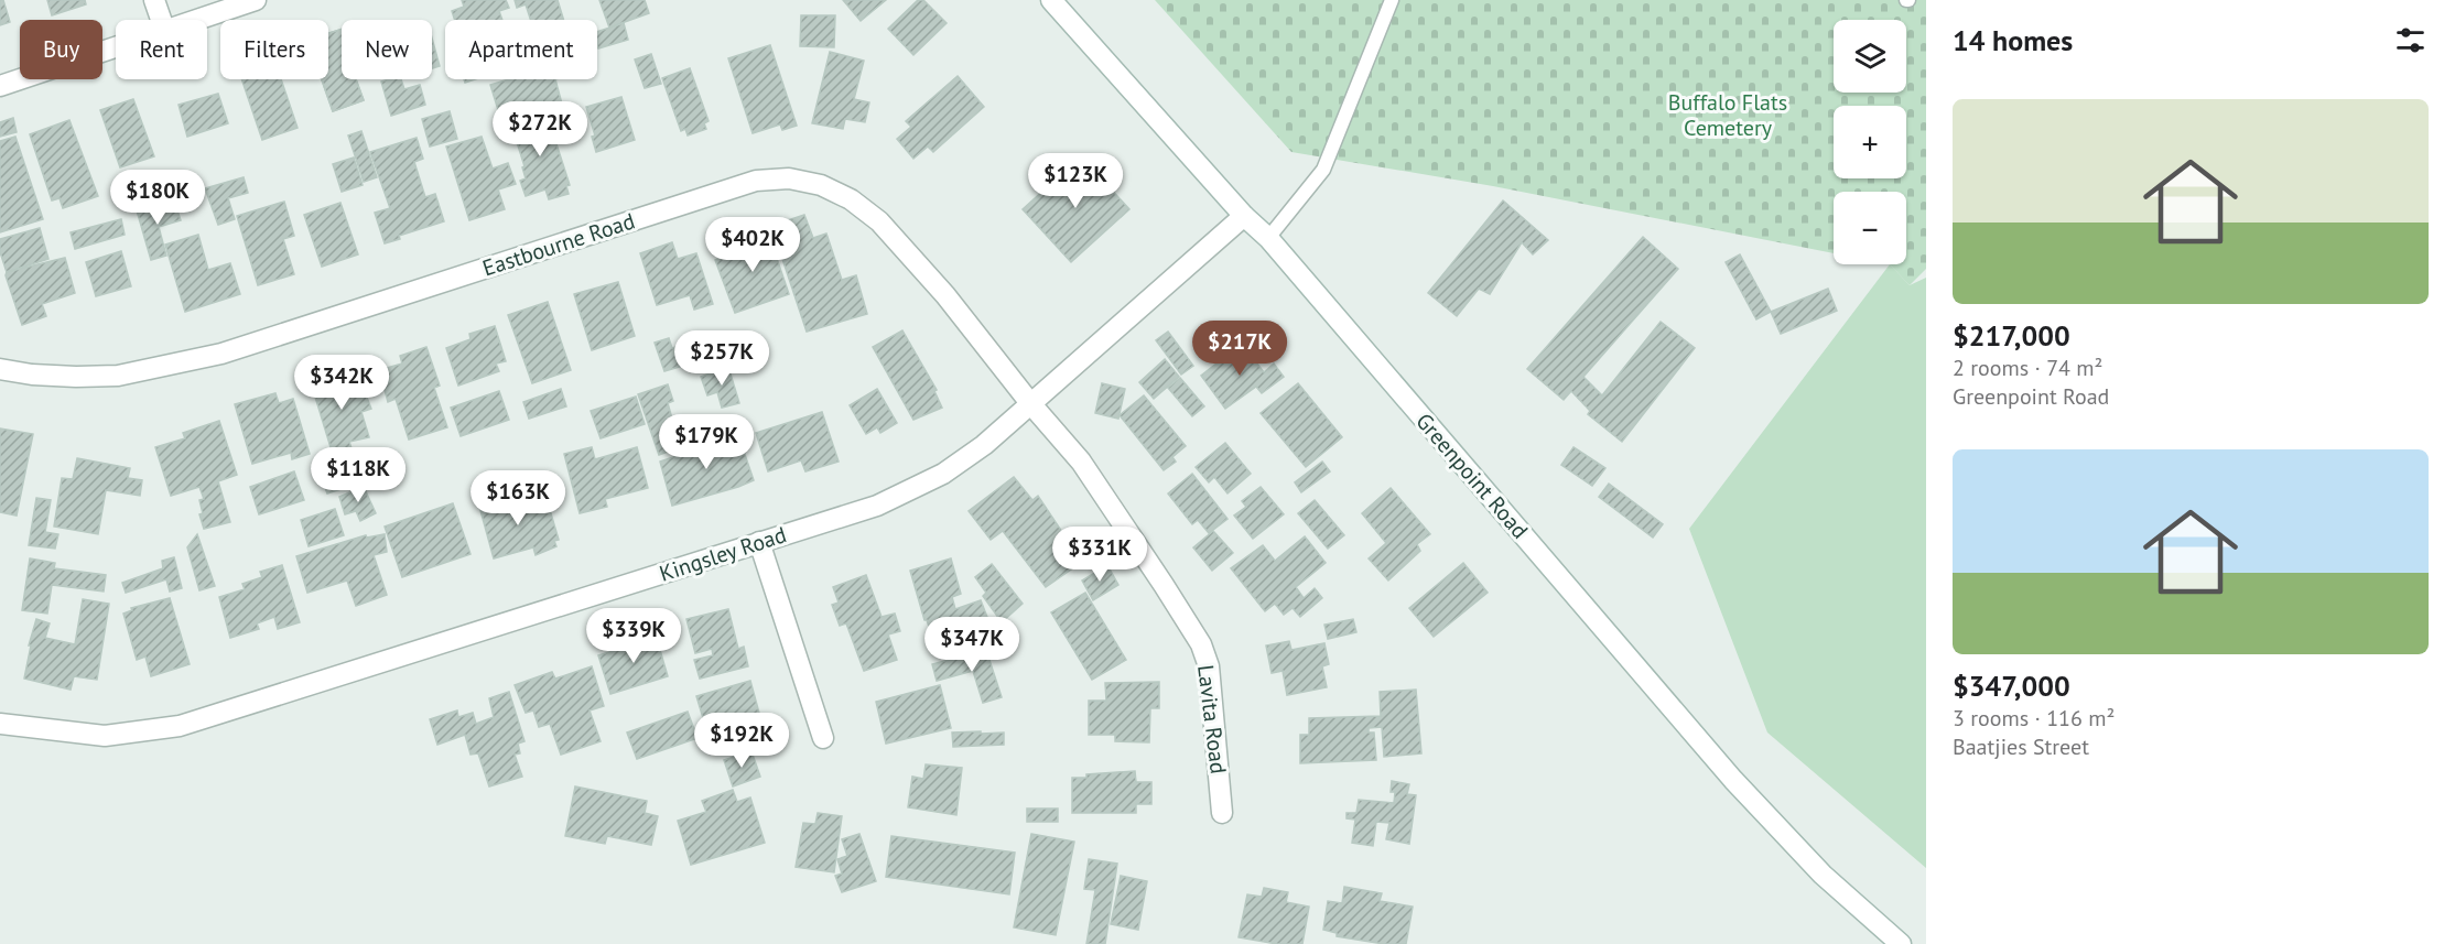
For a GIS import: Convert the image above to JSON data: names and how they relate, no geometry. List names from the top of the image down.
{
  "streets": {
    "street": [
      "Eastbourne Road",
      "Greenpoint Road",
      "Kingsley Road",
      "Lavita Road"
    ]
  },
  "crossings": [
    ["Eastbourne Road", "Kingsley Road"],
    ["Eastbourne Road", "Lavita Road"],
    ["Greenpoint Road", "Kingsley Road"],
    ["Kingsley Road", "Lavita Road"]
  ],
  "parks": ["Buffalo Flats Cemetery"],
  "page": {
    "heading": "14 homes",
    "map_buttons": ["+", "−"],
    "chip": [
      "Buy",
      "Rent",
      "Filters",
      "New",
      "Apartment"
    ],
    "list": [
      {
        "name": "$217,000",
        "note": "2 rooms · 74 m² · Greenpoint Road"
      },
      {
        "name": "$347,000",
        "note": "3 rooms · 116 m² · Baatjies Street"
      }
    ],
    "price": [
      "$272K",
      "$123K",
      "$180K",
      "$402K",
      "$217K",
      "$257K",
      "$342K",
      "$179K",
      "$118K",
      "$163K",
      "$331K",
      "$339K",
      "$347K",
      "$192K"
    ]
  }
}
